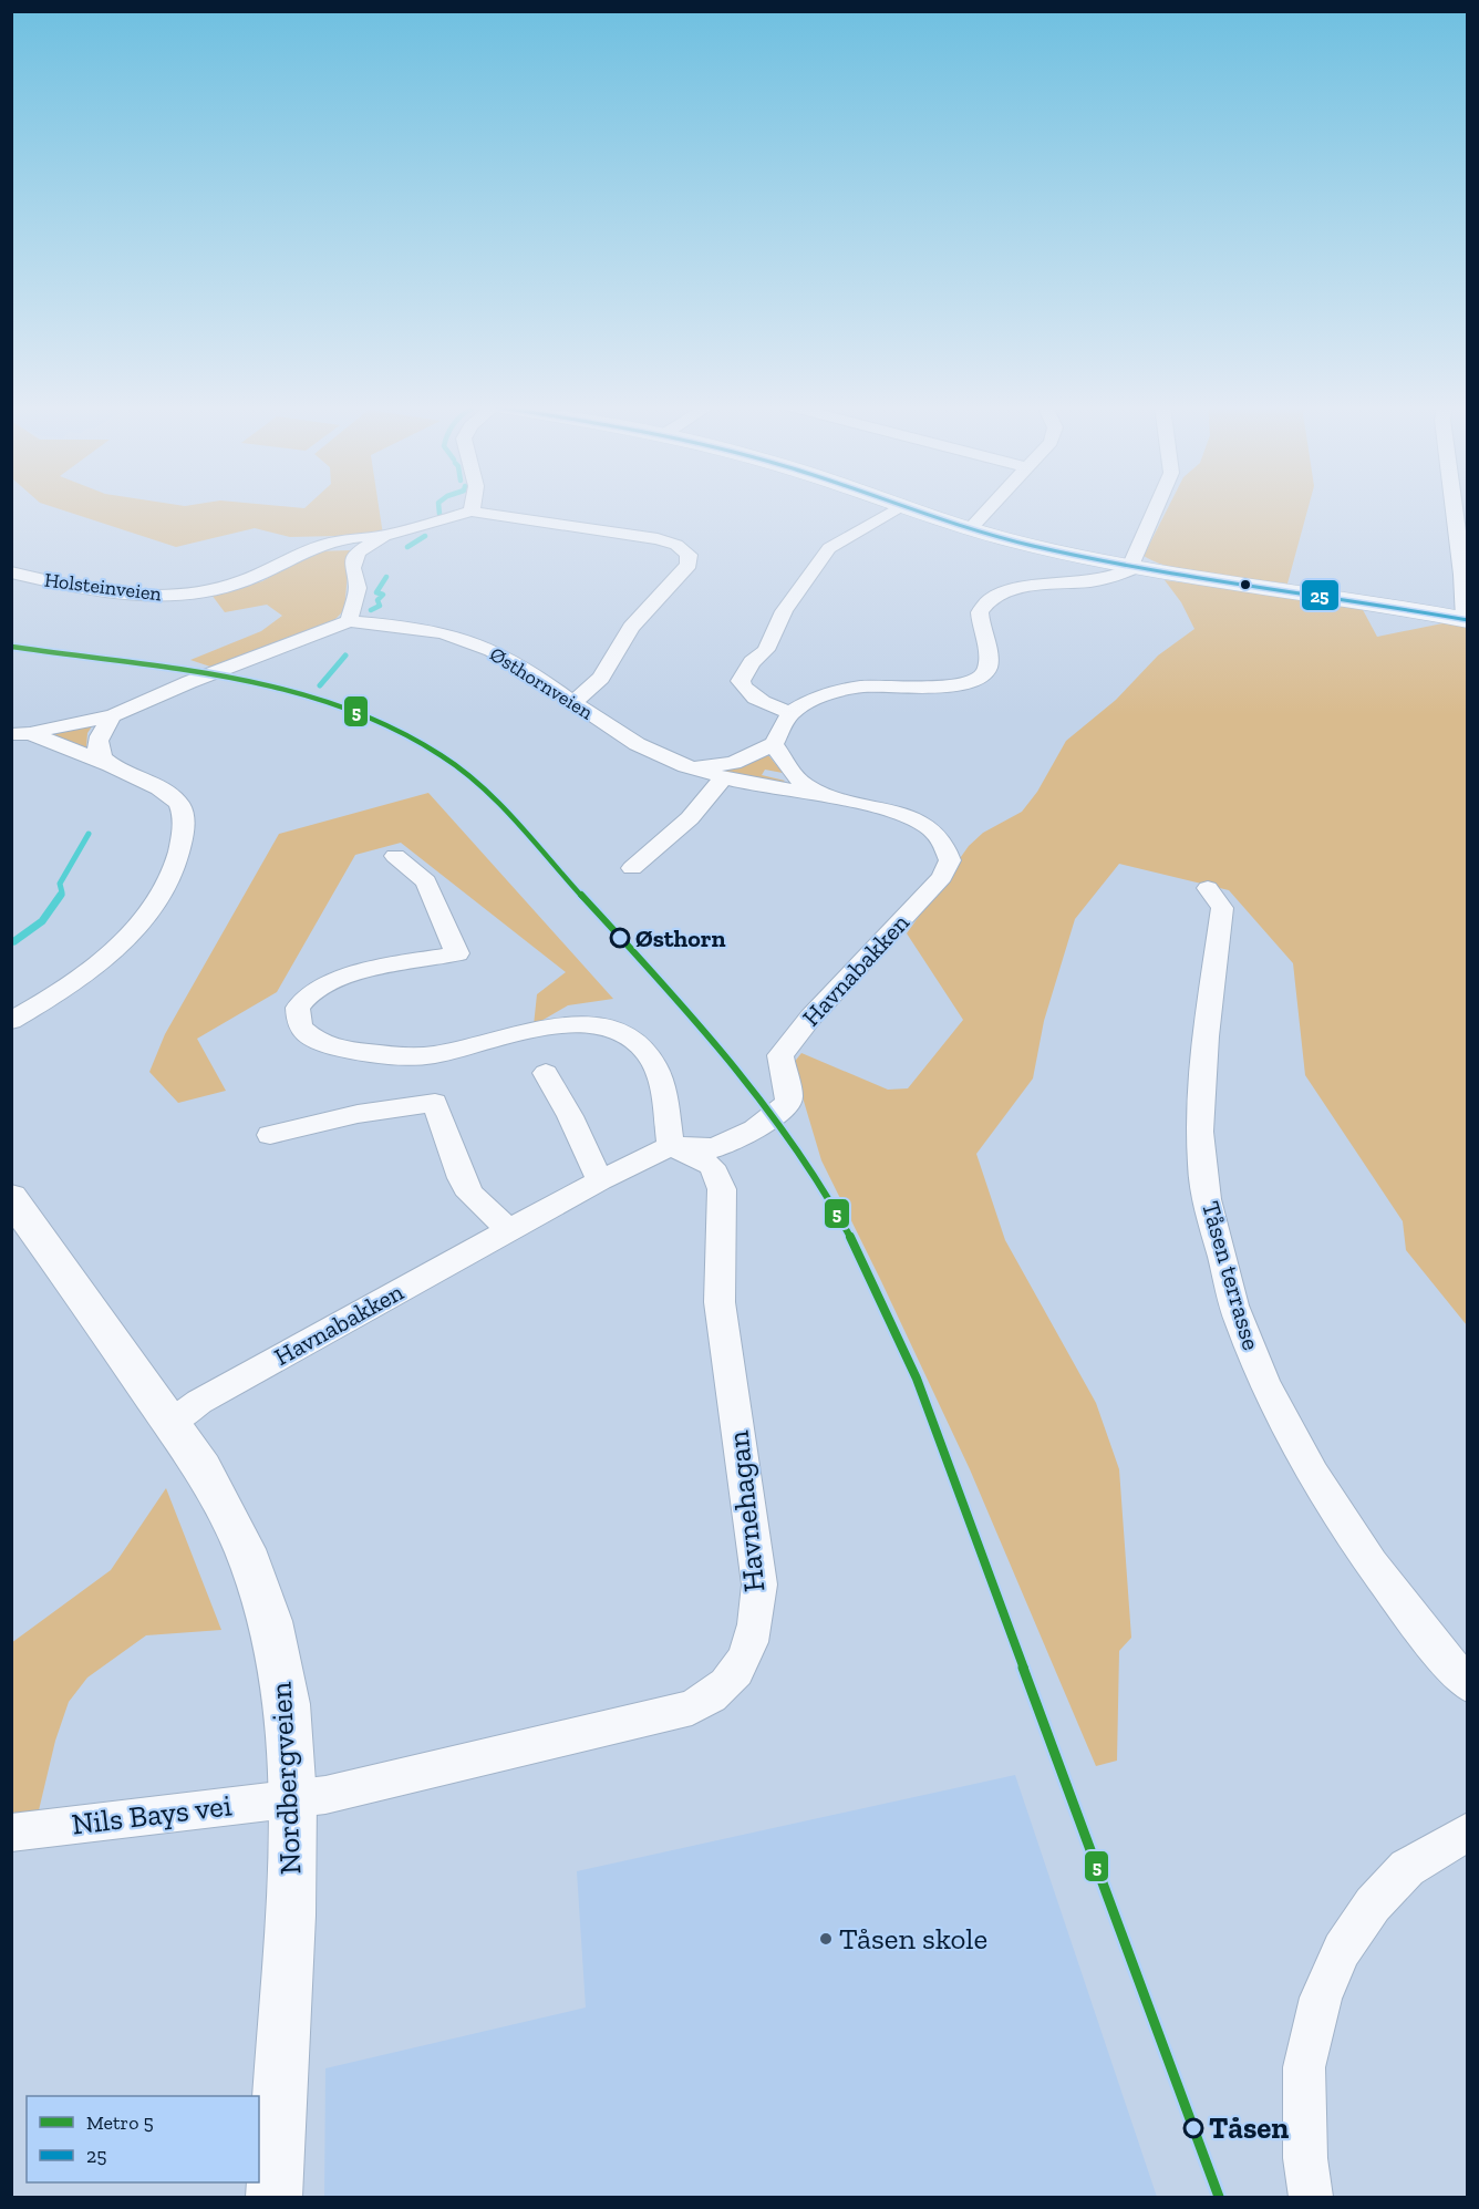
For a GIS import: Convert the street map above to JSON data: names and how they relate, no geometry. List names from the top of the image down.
{
  "streets": {
    "street": [
      "Holsteinveien",
      "Østhornveien",
      "Havnabakken",
      "Tåsen terrasse",
      "Havnehagan",
      "Nordbergveien",
      "Nils Bays vei"
    ]
  },
  "crossings": [
    ["Østhornveien", "Havnabakken"],
    ["Havnabakken", "Havnehagan"],
    ["Havnabakken", "Nordbergveien"],
    ["Havnehagan", "Nordbergveien"],
    ["Havnehagan", "Nils Bays vei"],
    ["Nordbergveien", "Nils Bays vei"]
  ],
  "places": ["Østhorn", "Tåsen skole", "Tåsen"],
  "lines": ["transit line 25", "metro line 5"],
  "legend": ["Metro 5", "25"]
}
